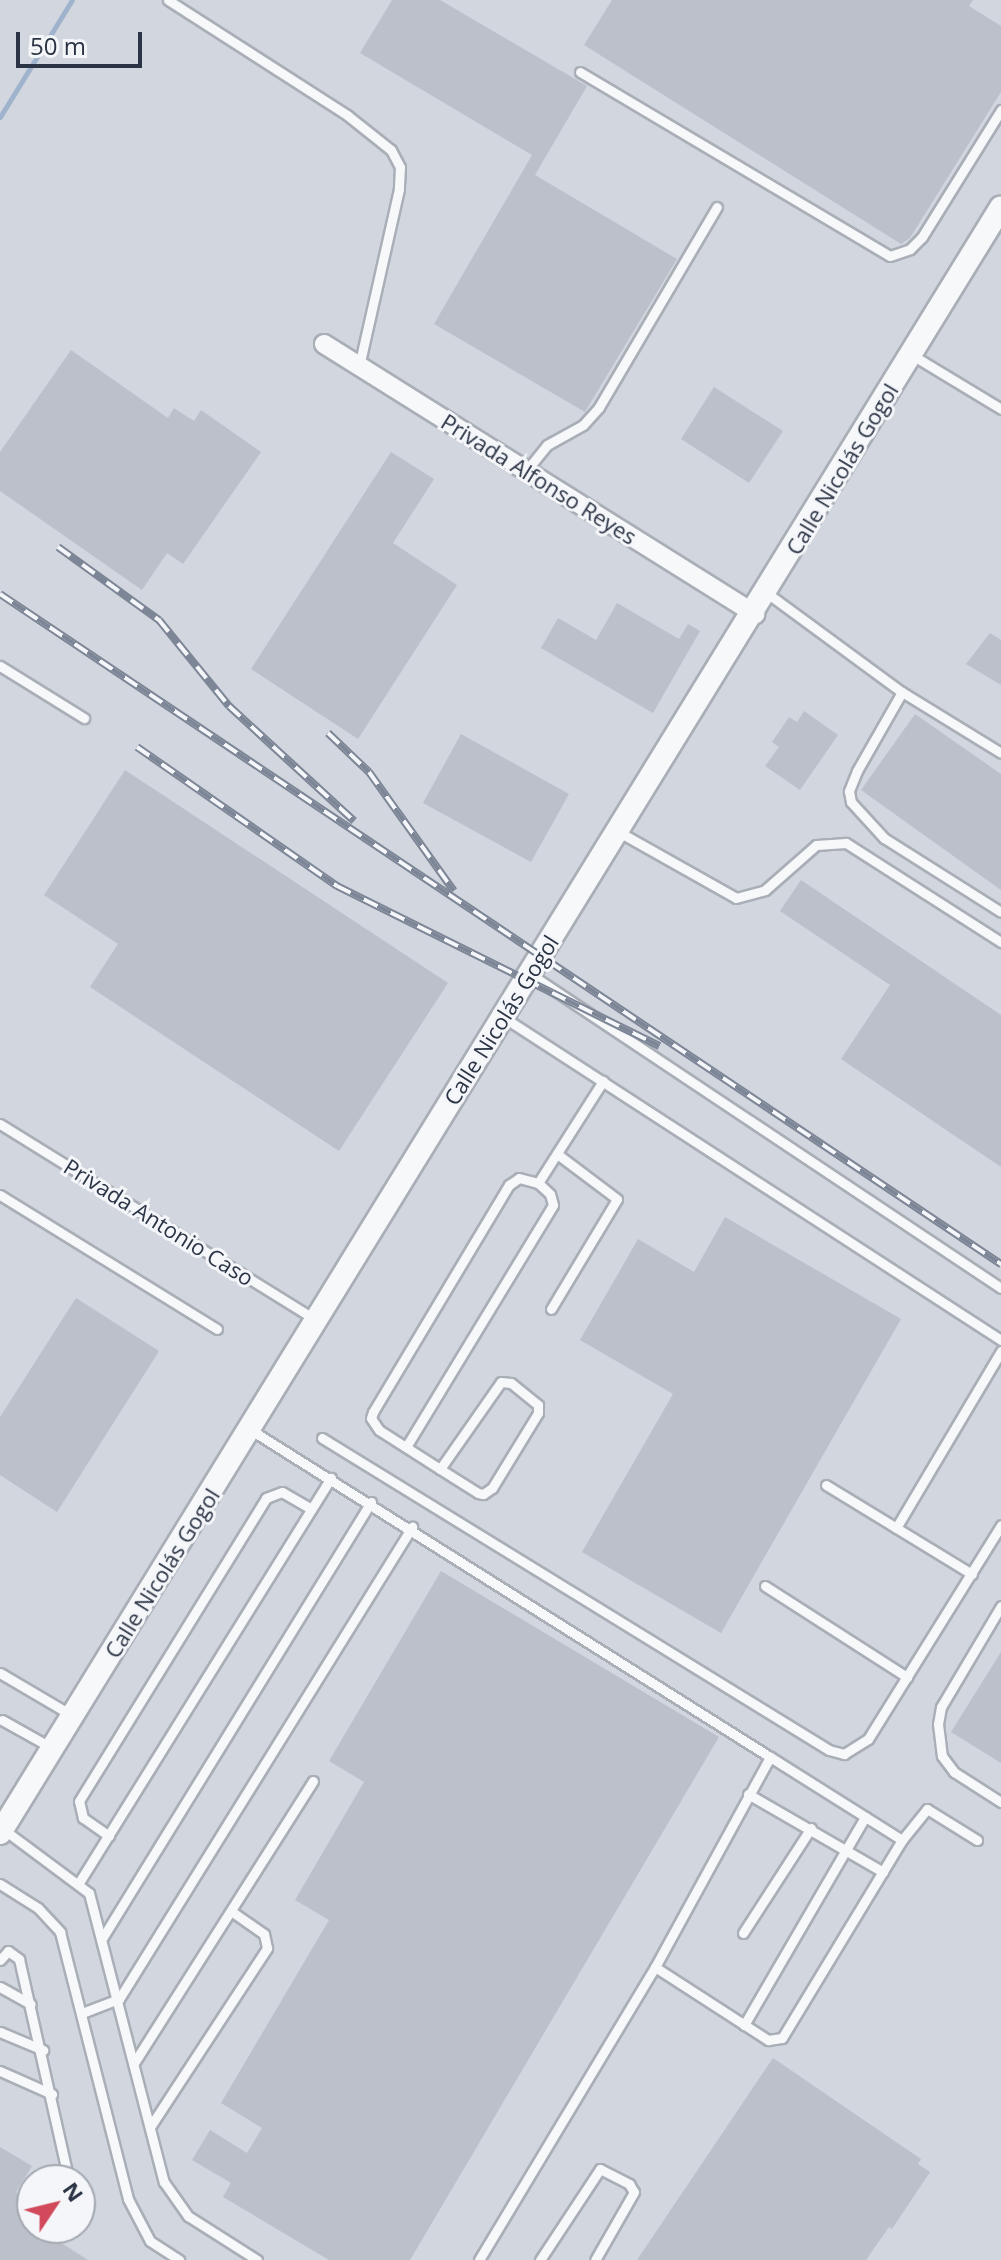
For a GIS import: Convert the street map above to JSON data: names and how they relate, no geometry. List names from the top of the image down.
{
  "streets": {
    "street": ["Calle Nicolás Gogol", "Privada Alfonso Reyes"],
    "lane": ["Privada Antonio Caso"]
  },
  "crossings": [
    ["Calle Nicolás Gogol", "Privada Alfonso Reyes"],
    ["Calle Nicolás Gogol", "Privada Antonio Caso"]
  ],
  "scale_bar": "50 m",
  "north": "top right"
}
